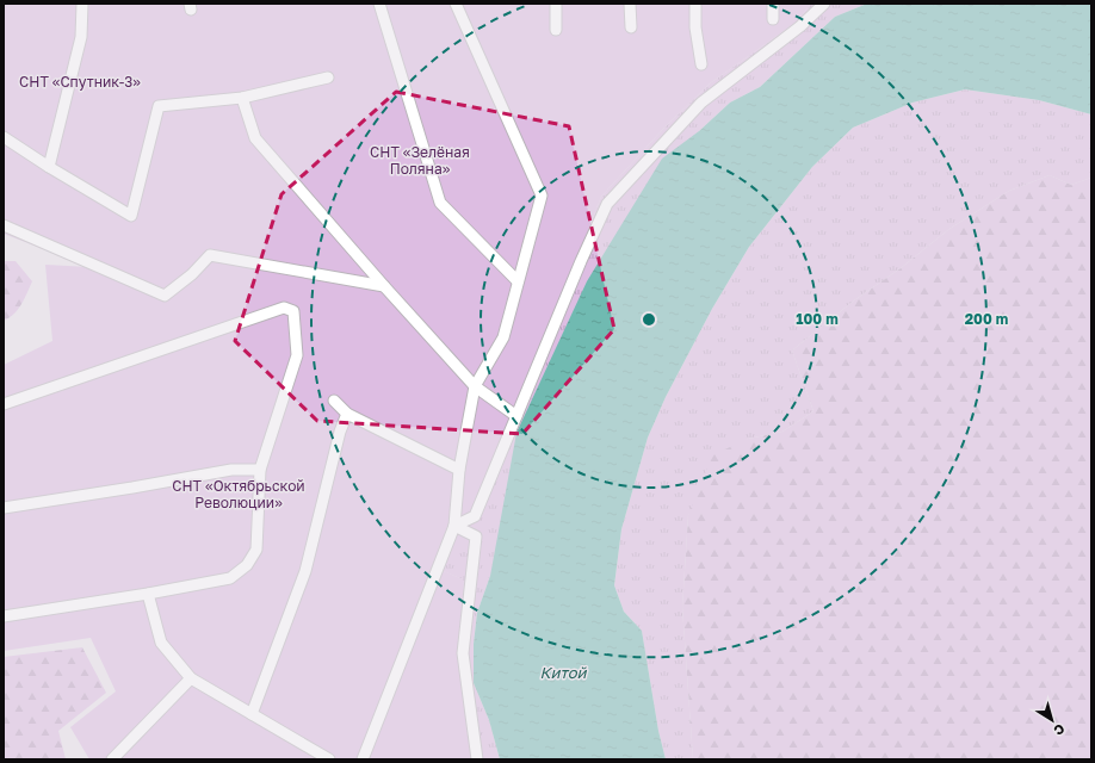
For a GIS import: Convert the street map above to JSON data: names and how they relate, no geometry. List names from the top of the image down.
{
  "water": ["Китой"],
  "parks": ["СНТ «Спутник-3»", "СНТ «Зелёная Поляна»", "СНТ «Октябрьской Революции»"],
  "north": "bottom right",
  "rings": ["100 m", "200 m"]
}
